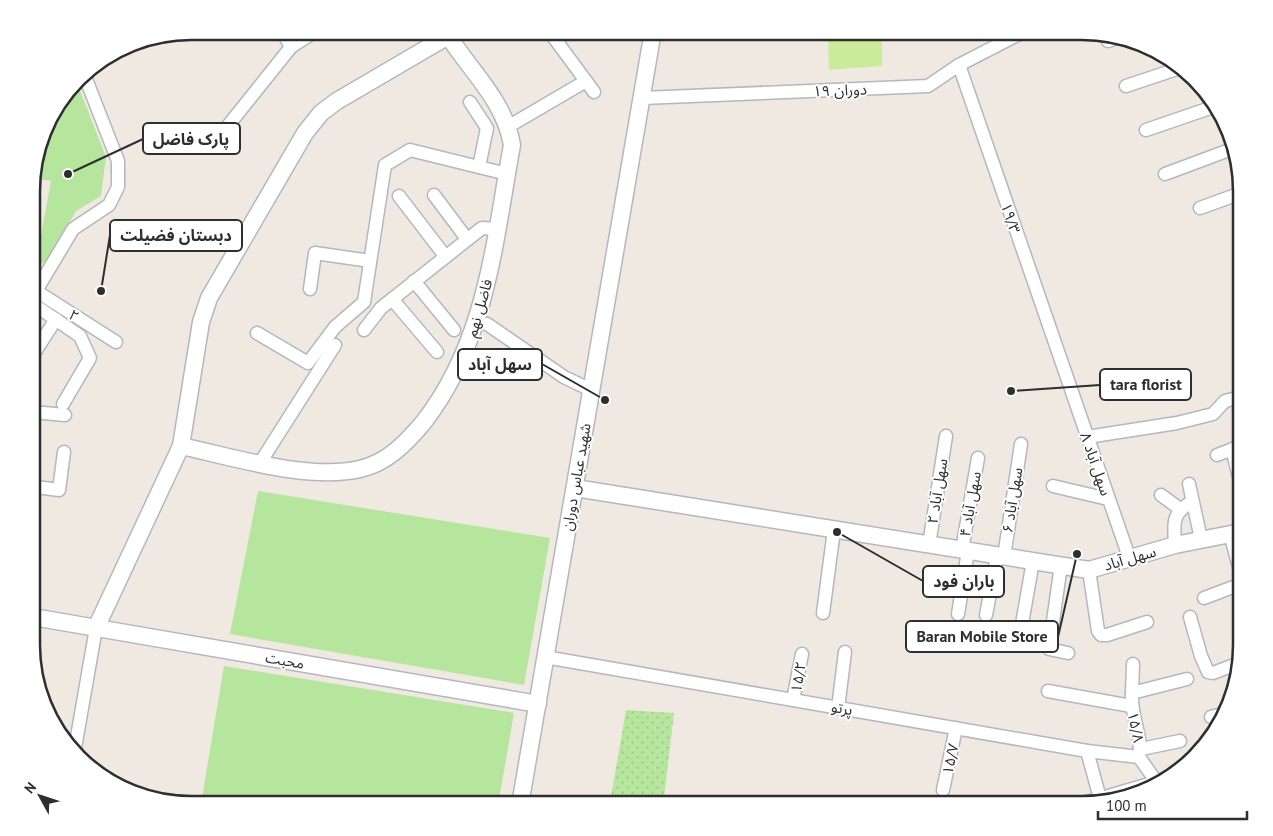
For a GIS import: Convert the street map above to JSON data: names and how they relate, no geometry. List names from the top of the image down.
{
  "streets": {
    "street": [
      "دوران ۱۹",
      "۱۹/۳",
      "فاضل نهم",
      "۲",
      "سهل آباد ۸",
      "شهید عباس دوران",
      "سهل آباد ۲",
      "سهل آباد ۶",
      "سهل آباد ۴",
      "سهل آباد",
      "محبت",
      "۱۵/۲",
      "پرتو",
      "۱۵/۸",
      "۱۵/۷"
    ]
  },
  "crossings": [
    ["دوران ۱۹", "۱۹/۳"],
    ["دوران ۱۹", "شهید عباس دوران"],
    ["۱۹/۳", "سهل آباد ۸"],
    ["سهل آباد ۸", "سهل آباد"],
    ["شهید عباس دوران", "سهل آباد"],
    ["شهید عباس دوران", "محبت"],
    ["شهید عباس دوران", "پرتو"],
    ["سهل آباد ۲", "سهل آباد"],
    ["سهل آباد ۶", "سهل آباد"],
    ["سهل آباد ۴", "سهل آباد"],
    ["۱۵/۲", "پرتو"],
    ["پرتو", "۱۵/۸"],
    ["پرتو", "۱۵/۷"]
  ],
  "places": [
    "پارک فاضل",
    "دبستان فضیلت",
    "tara florist",
    "سهل آباد",
    "باران فود",
    "Baran Mobile Store"
  ],
  "scale_bar": "100 m",
  "north": "top left"
}
